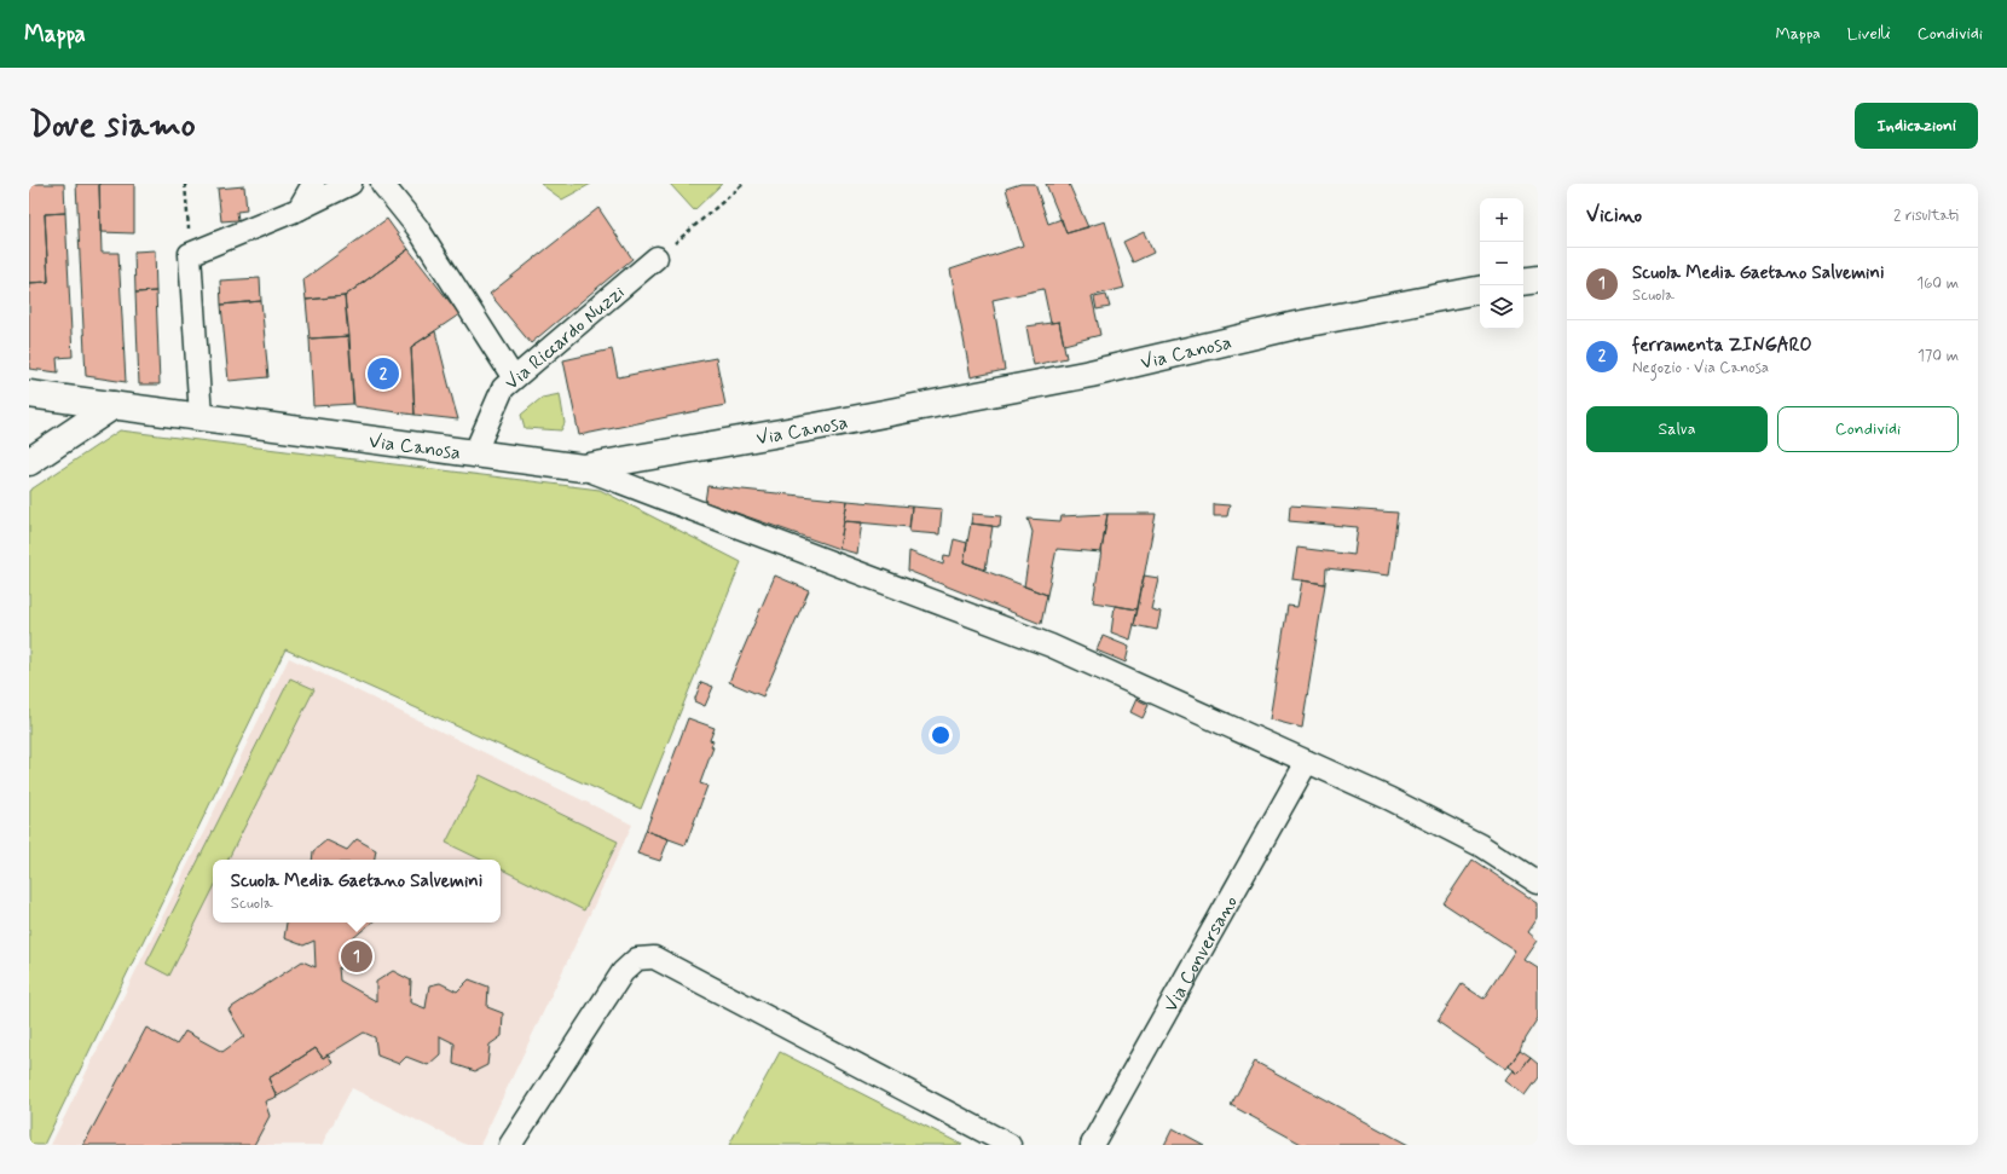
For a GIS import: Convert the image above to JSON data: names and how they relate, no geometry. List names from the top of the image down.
{
  "streets": {
    "main road": ["Via Canosa"],
    "street": ["Via Riccardo Nuzzi", "Via Conversano"]
  },
  "crossings": [
    ["Via Riccardo Nuzzi", "Via Canosa"]
  ],
  "page": {
    "header": "Mappa",
    "nav": ["Mappa", "Livelli", "Condividi"],
    "buttons": [
      "Indicazioni",
      ["Salva", "Condividi"]
    ],
    "title": "Dove siamo",
    "heading": ["Vicino", "2 risultati"],
    "map_buttons": ["+", "−"],
    "list": [
      {
        "mark": "1",
        "name": "Scuola Media Gaetano Salvemini",
        "note": "Scuola",
        "value": "160 m"
      },
      {
        "mark": "2",
        "name": "ferramenta ZINGARO",
        "note": "Negozio · Via Canosa",
        "value": "170 m"
      }
    ],
    "pins": ["2", "1"],
    "popup": ["Scuola Media Gaetano Salvemini", "Scuola"]
  }
}
